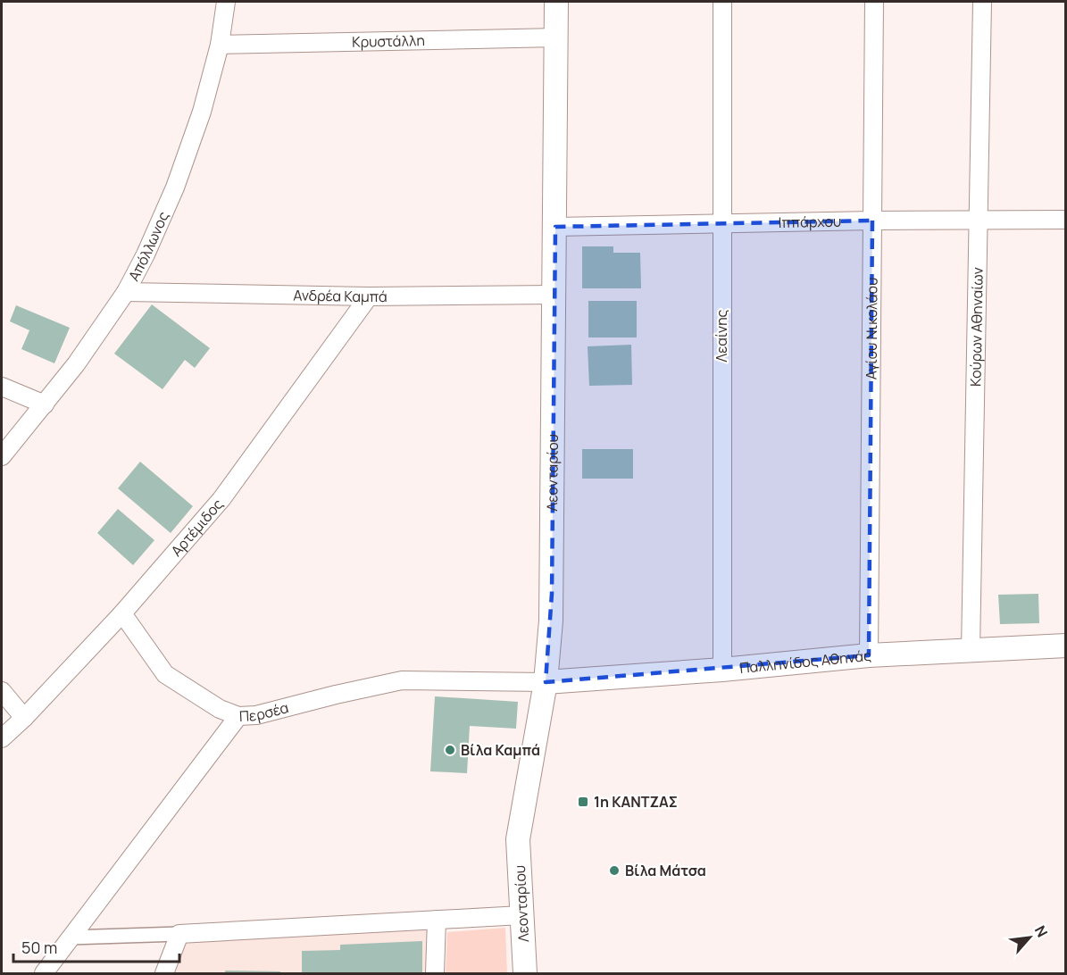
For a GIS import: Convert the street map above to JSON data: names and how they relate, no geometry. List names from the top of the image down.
{
  "streets": {
    "street": [
      "Κρυστάλλη",
      "Ιππάρχου",
      "Απόλλωνος",
      "Ανδρέα Καμπά",
      "Κούρων Αθηναίων",
      "Αγίου Νικολάου",
      "Λεαίνης",
      "Λεονταρίου",
      "Αρτέμιδος",
      "Παλληνίδος Αθηνάς",
      "Περσέα"
    ]
  },
  "crossings": [
    ["Κρυστάλλη", "Απόλλωνος"],
    ["Κρυστάλλη", "Λεονταρίου"],
    ["Ιππάρχου", "Κούρων Αθηναίων"],
    ["Ιππάρχου", "Αγίου Νικολάου"],
    ["Ιππάρχου", "Λεαίνης"],
    ["Ιππάρχου", "Λεονταρίου"],
    ["Απόλλωνος", "Ανδρέα Καμπά"],
    ["Ανδρέα Καμπά", "Λεονταρίου"],
    ["Ανδρέα Καμπά", "Αρτέμιδος"],
    ["Κούρων Αθηναίων", "Παλληνίδος Αθηνάς"],
    ["Αγίου Νικολάου", "Παλληνίδος Αθηνάς"],
    ["Λεαίνης", "Παλληνίδος Αθηνάς"],
    ["Λεονταρίου", "Παλληνίδος Αθηνάς"],
    ["Λεονταρίου", "Περσέα"],
    ["Παλληνίδος Αθηνάς", "Περσέα"]
  ],
  "places": {
    "other": ["Βίλα Καμπά", "Βίλα Μάτσα"],
    "transit": ["1η ΚΑΝΤΖΑΣ"]
  },
  "scale_bar": "50 m",
  "north": "top right"
}
